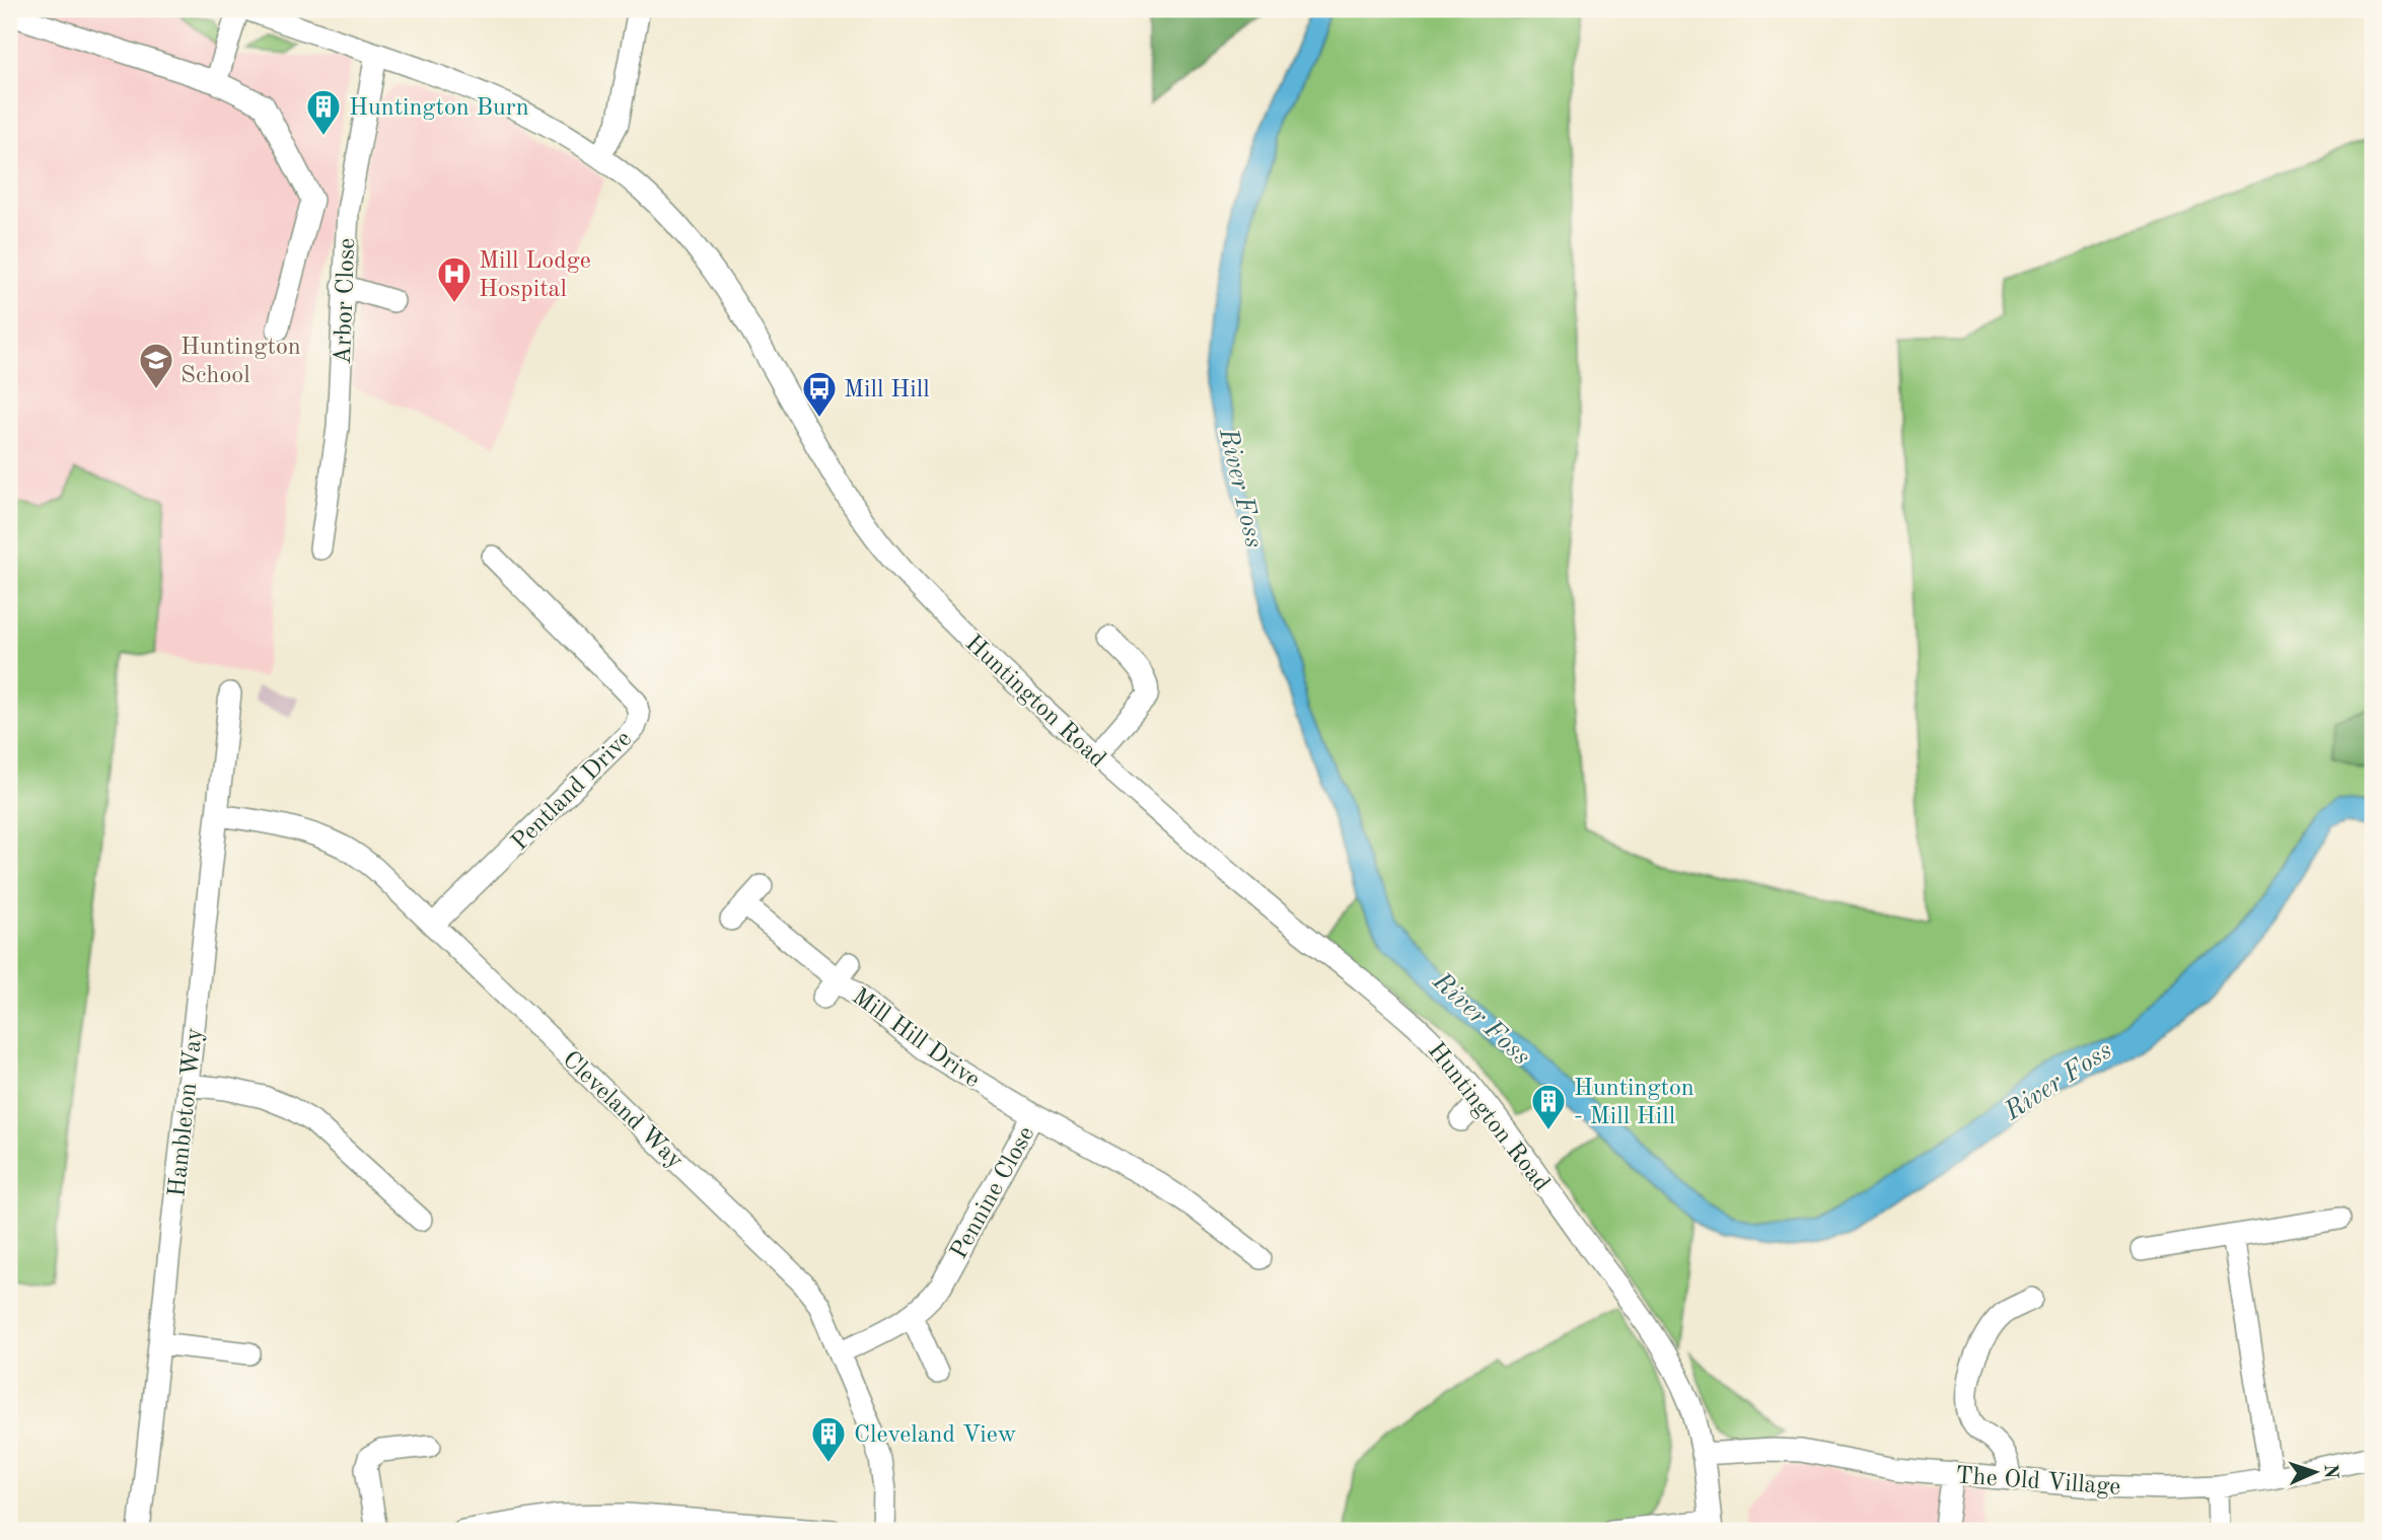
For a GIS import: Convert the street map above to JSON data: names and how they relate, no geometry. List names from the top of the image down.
{
  "streets": {
    "street": [
      "Arbor Close",
      "Huntington Road",
      "Pentland Drive",
      "Mill Hill Drive",
      "Cleveland Way",
      "Hambleton Way",
      "Pennine Close",
      "The Old Village"
    ]
  },
  "crossings": [
    ["Arbor Close", "Huntington Road"],
    ["Huntington Road", "The Old Village"],
    ["Pentland Drive", "Cleveland Way"],
    ["Mill Hill Drive", "Pennine Close"],
    ["Cleveland Way", "Hambleton Way"],
    ["Cleveland Way", "Pennine Close"]
  ],
  "water": ["River Foss"],
  "places": {
    "building": ["Huntington Burn", "Huntington - Mill Hill", "Cleveland View"],
    "hospital": ["Mill Lodge Hospital"],
    "school or university": ["Huntington School"],
    "bus stop": ["Mill Hill"]
  },
  "north": "right"
}
